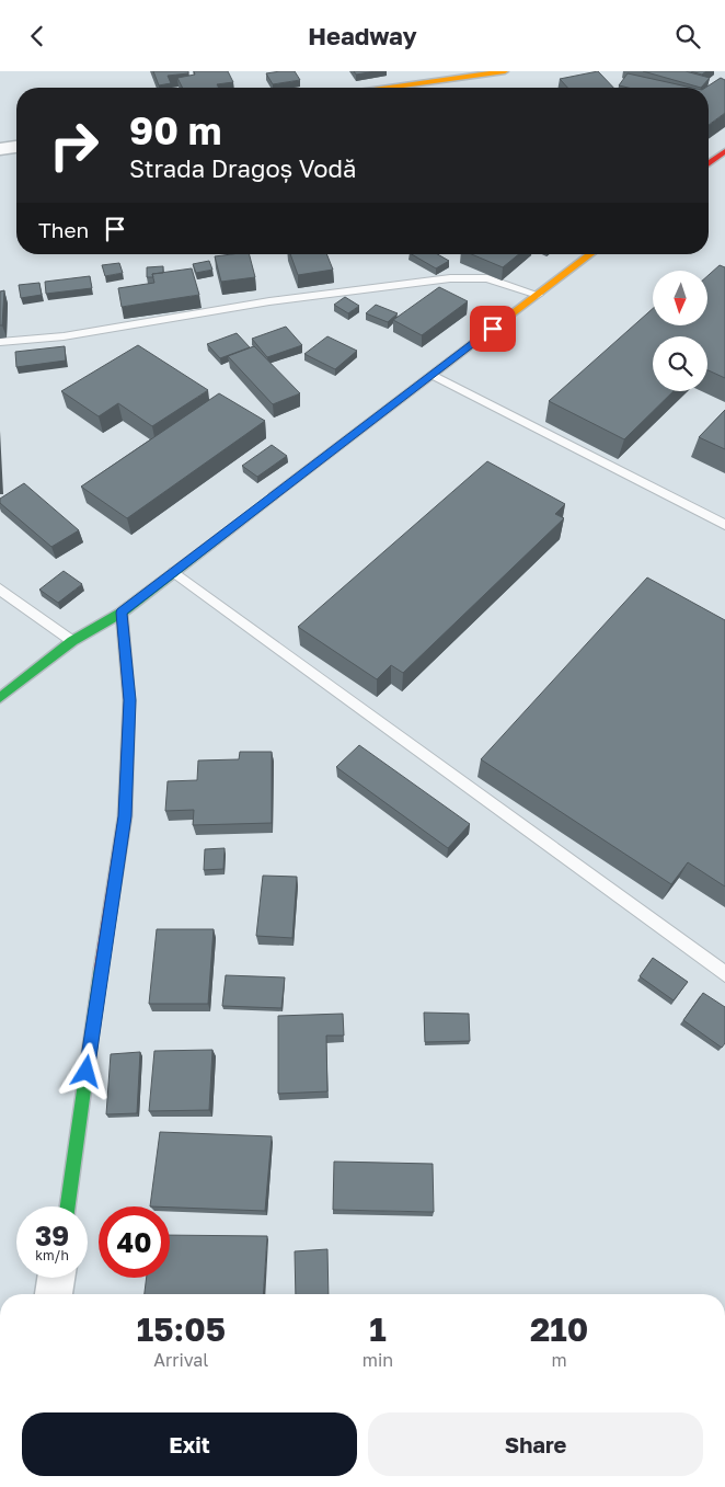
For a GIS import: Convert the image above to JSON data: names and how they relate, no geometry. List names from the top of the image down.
{
  "north": "bottom",
  "page": {
    "header": "Headway",
    "turn": ["90 m", "Strada Dragoș Vodă"],
    "then": "Then",
    "speed": "39 km/h",
    "limit": "40",
    "eta": [
      "15:05",
      "Arrival",
      "1",
      "min",
      "210",
      "m"
    ],
    "buttons": ["Exit", "Share"]
  }
}
